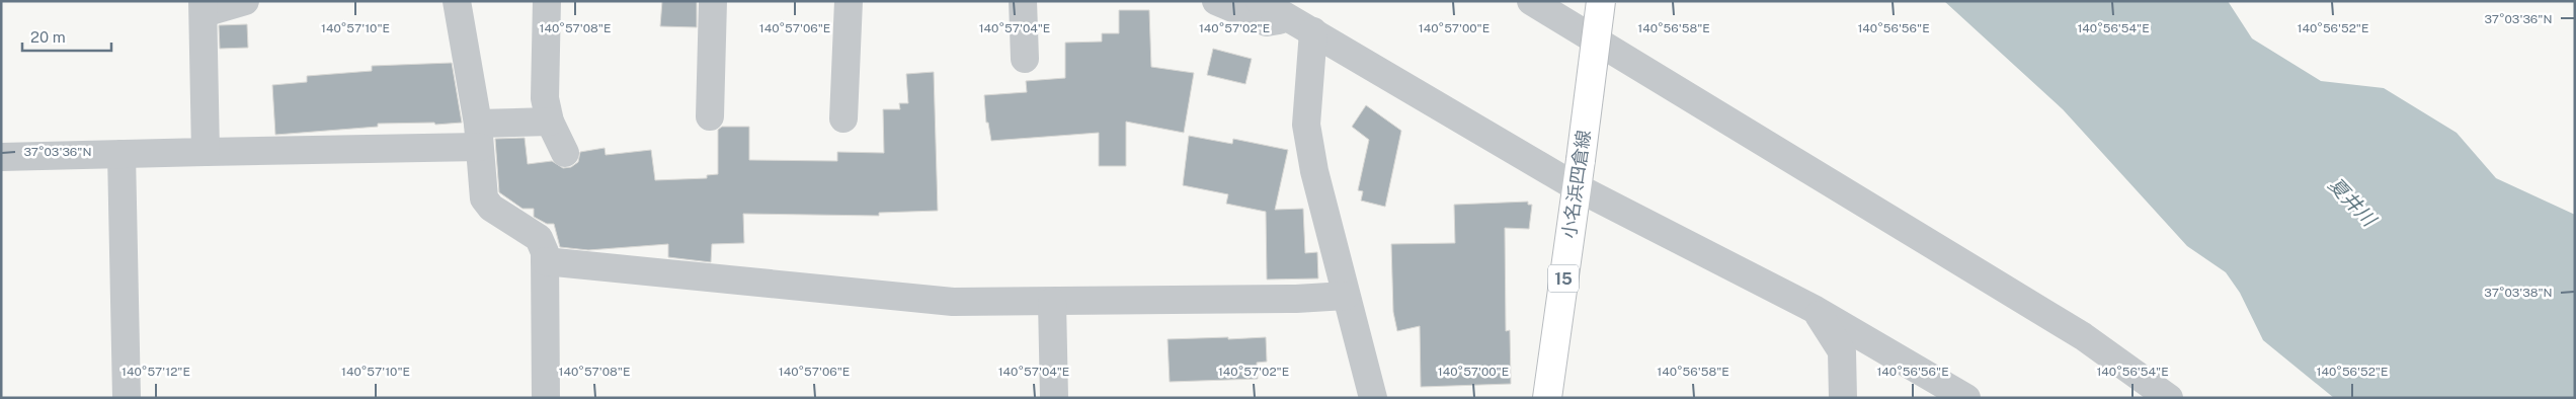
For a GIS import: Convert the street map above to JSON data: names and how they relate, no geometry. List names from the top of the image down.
{
  "streets": {
    "main road": ["小名浜四倉線", "15"]
  },
  "water": ["夏井川"],
  "scale_bar": "20 m",
  "coordinates": [
    "37°03'36\"N",
    "140°57'10\"E",
    "140°57'08\"E",
    "140°57'06\"E",
    "140°57'04\"E",
    "140°57'02\"E",
    "140°57'00\"E",
    "140°56'58\"E",
    "140°56'56\"E",
    "140°56'54\"E",
    "140°56'52\"E",
    "37°03'38\"N",
    "140°57'12\"E"
  ]
}
